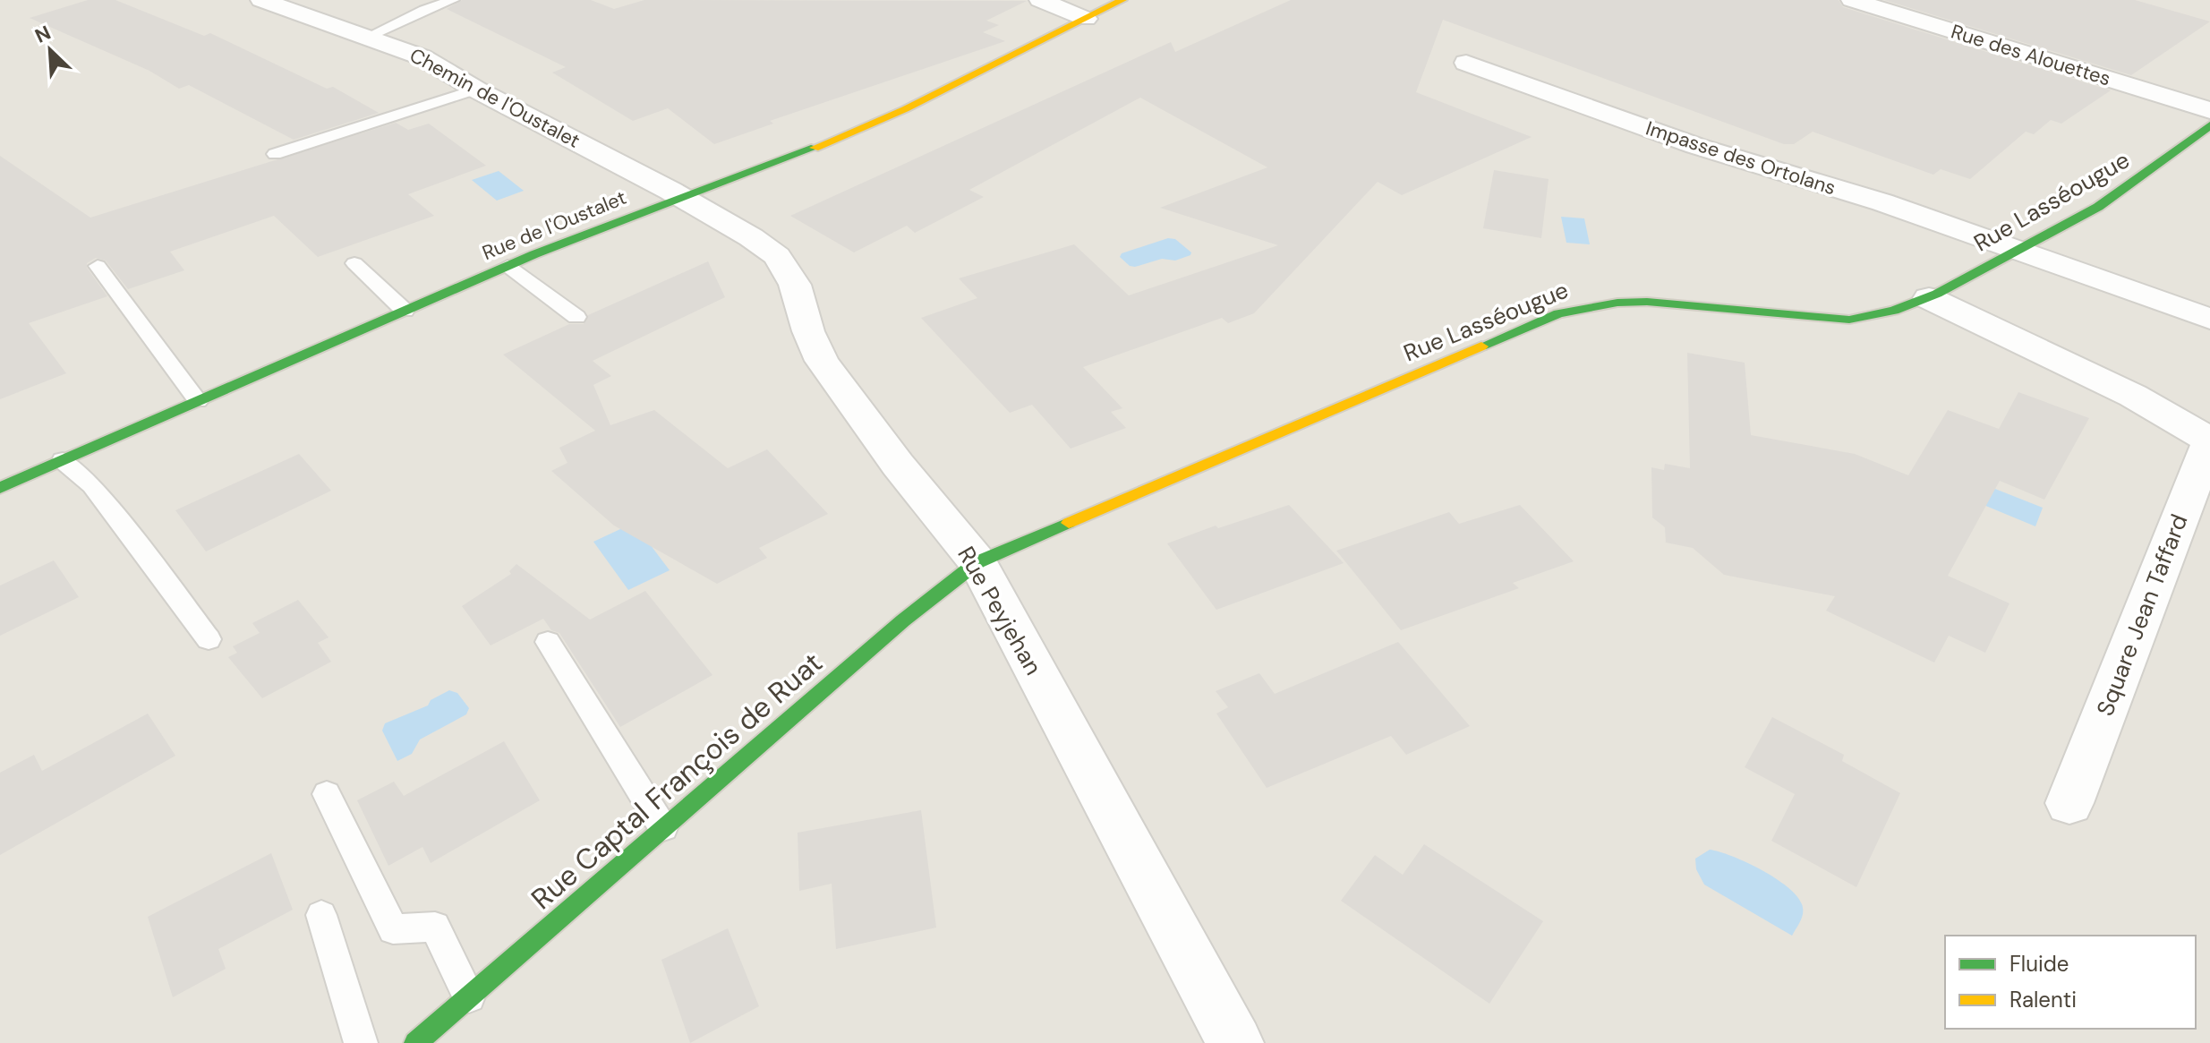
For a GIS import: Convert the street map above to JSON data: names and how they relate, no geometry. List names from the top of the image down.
{
  "streets": {
    "street": [
      "Rue des Alouettes",
      "Chemin de l'Oustalet",
      "Impasse des Ortolans",
      "Rue Lasséougue",
      "Rue de l'Oustalet",
      "Rue Peyjehan",
      "Square Jean Taffard",
      "Rue Captal François de Ruat"
    ]
  },
  "crossings": [
    ["Chemin de l'Oustalet", "Rue de l'Oustalet"],
    ["Chemin de l'Oustalet", "Rue Peyjehan"],
    ["Impasse des Ortolans", "Rue Lasséougue"],
    ["Rue Lasséougue", "Rue Peyjehan"],
    ["Rue Lasséougue", "Square Jean Taffard"],
    ["Rue Lasséougue", "Rue Captal François de Ruat"],
    ["Rue de l'Oustalet", "Rue Peyjehan"],
    ["Rue Peyjehan", "Rue Captal François de Ruat"]
  ],
  "legend": ["Fluide", "Ralenti"],
  "north": "top left"
}
